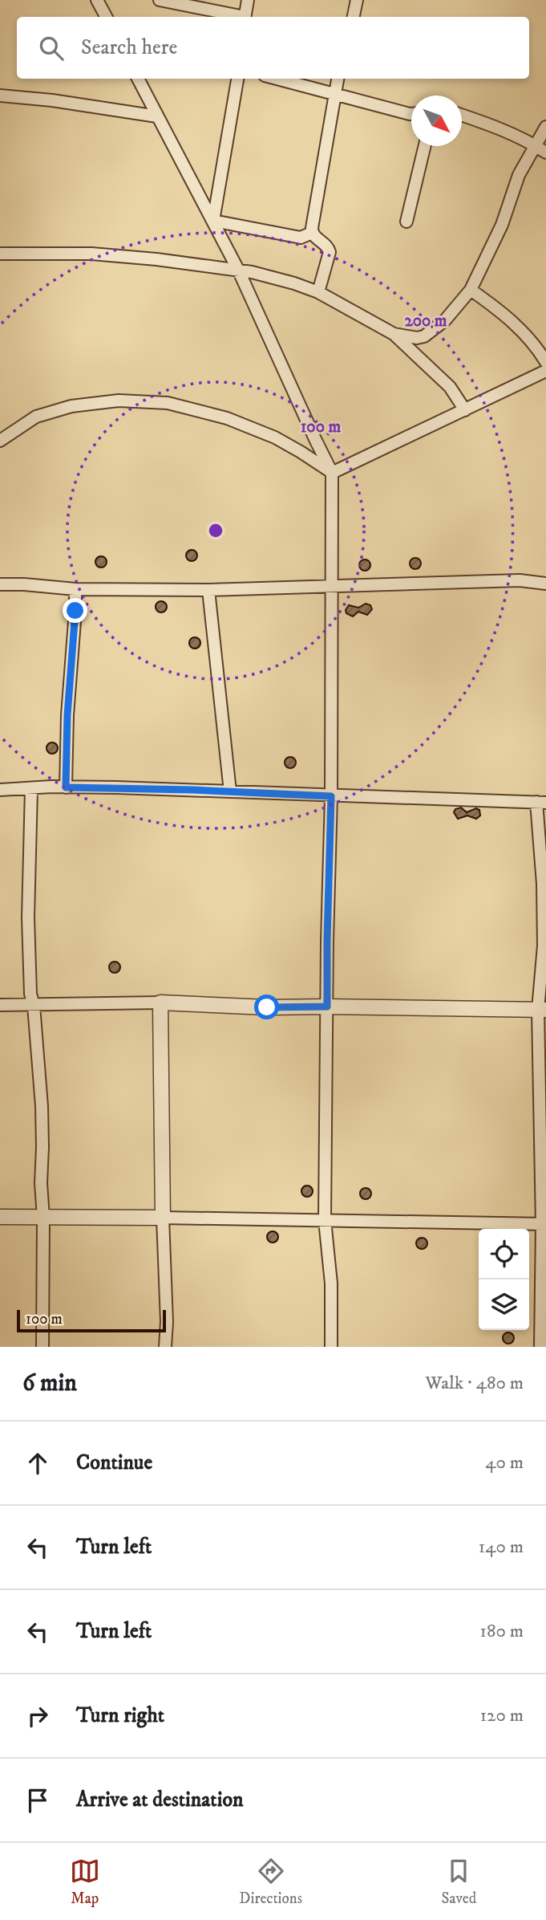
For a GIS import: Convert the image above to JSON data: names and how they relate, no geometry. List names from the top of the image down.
{
  "scale_bar": "100 m",
  "north": "bottom right",
  "page": {
    "search": "Search here",
    "scale": "100 m",
    "heading": ["6 min", "Walk · 480 m"],
    "list": [
      ["Continue", "40 m"],
      ["Turn left", "140 m"],
      ["Turn left", "180 m"],
      ["Turn right", "120 m"],
      "Arrive at destination"
    ],
    "nav": ["Map", "Directions", "Saved"]
  },
  "rings": ["200 m", "100 m"]
}
